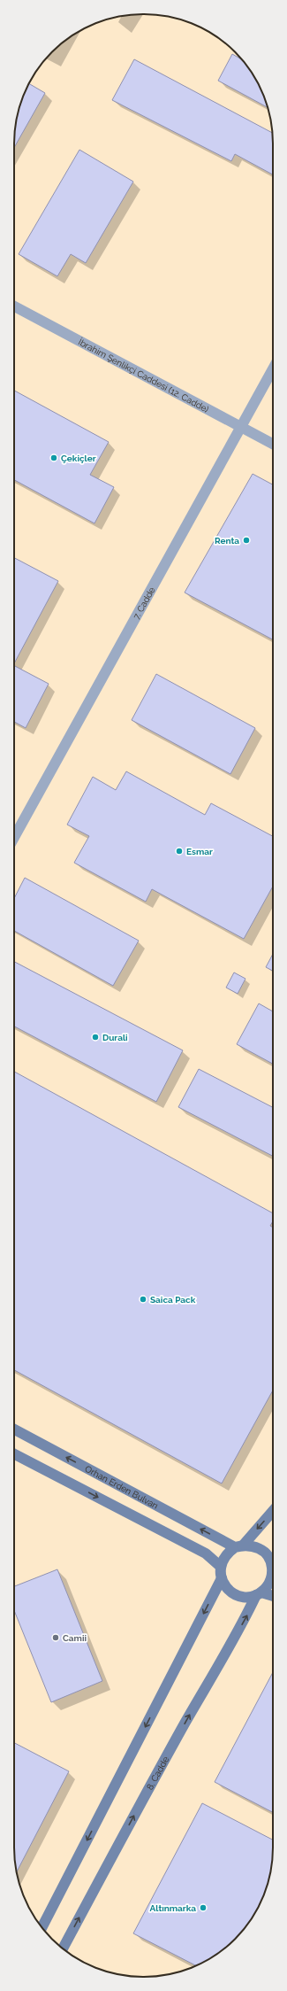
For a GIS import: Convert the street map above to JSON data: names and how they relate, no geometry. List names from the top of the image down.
{
  "streets": {
    "street": [
      "İbrahim Şenlikçi Caddesi (12. Cadde)",
      "7. Cadde",
      "Orhan Erden Bulvarı",
      "8. Cadde"
    ]
  },
  "crossings": [
    ["İbrahim Şenlikçi Caddesi (12. Cadde)", "7. Cadde"]
  ],
  "places": [
    "Çekiçler",
    "Renta",
    "Esmar",
    "Durali",
    "Saica Pack",
    "Camii",
    "Altınmarka"
  ]
}
